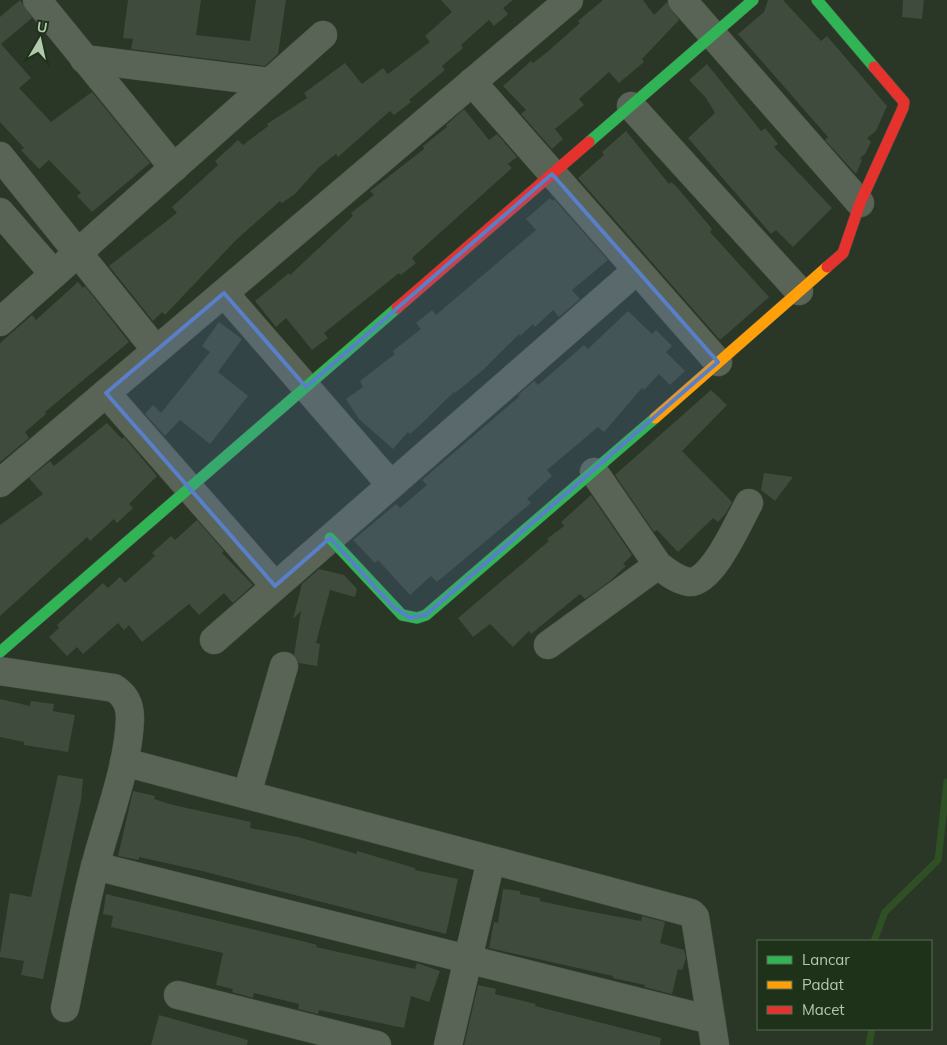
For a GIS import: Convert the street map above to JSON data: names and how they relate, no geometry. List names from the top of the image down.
{
  "legend": ["Lancar", "Padat", "Macet"],
  "north": "top"
}
